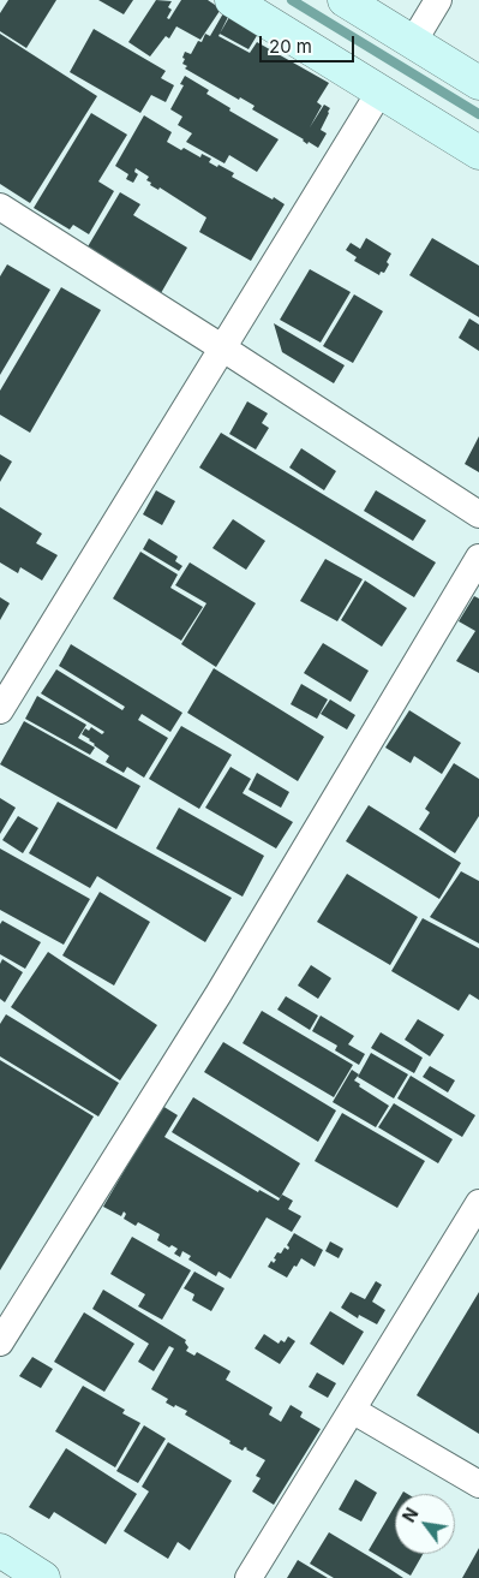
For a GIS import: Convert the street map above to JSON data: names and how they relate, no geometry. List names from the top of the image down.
{
  "scale_bar": "20 m",
  "north": "top left"
}
